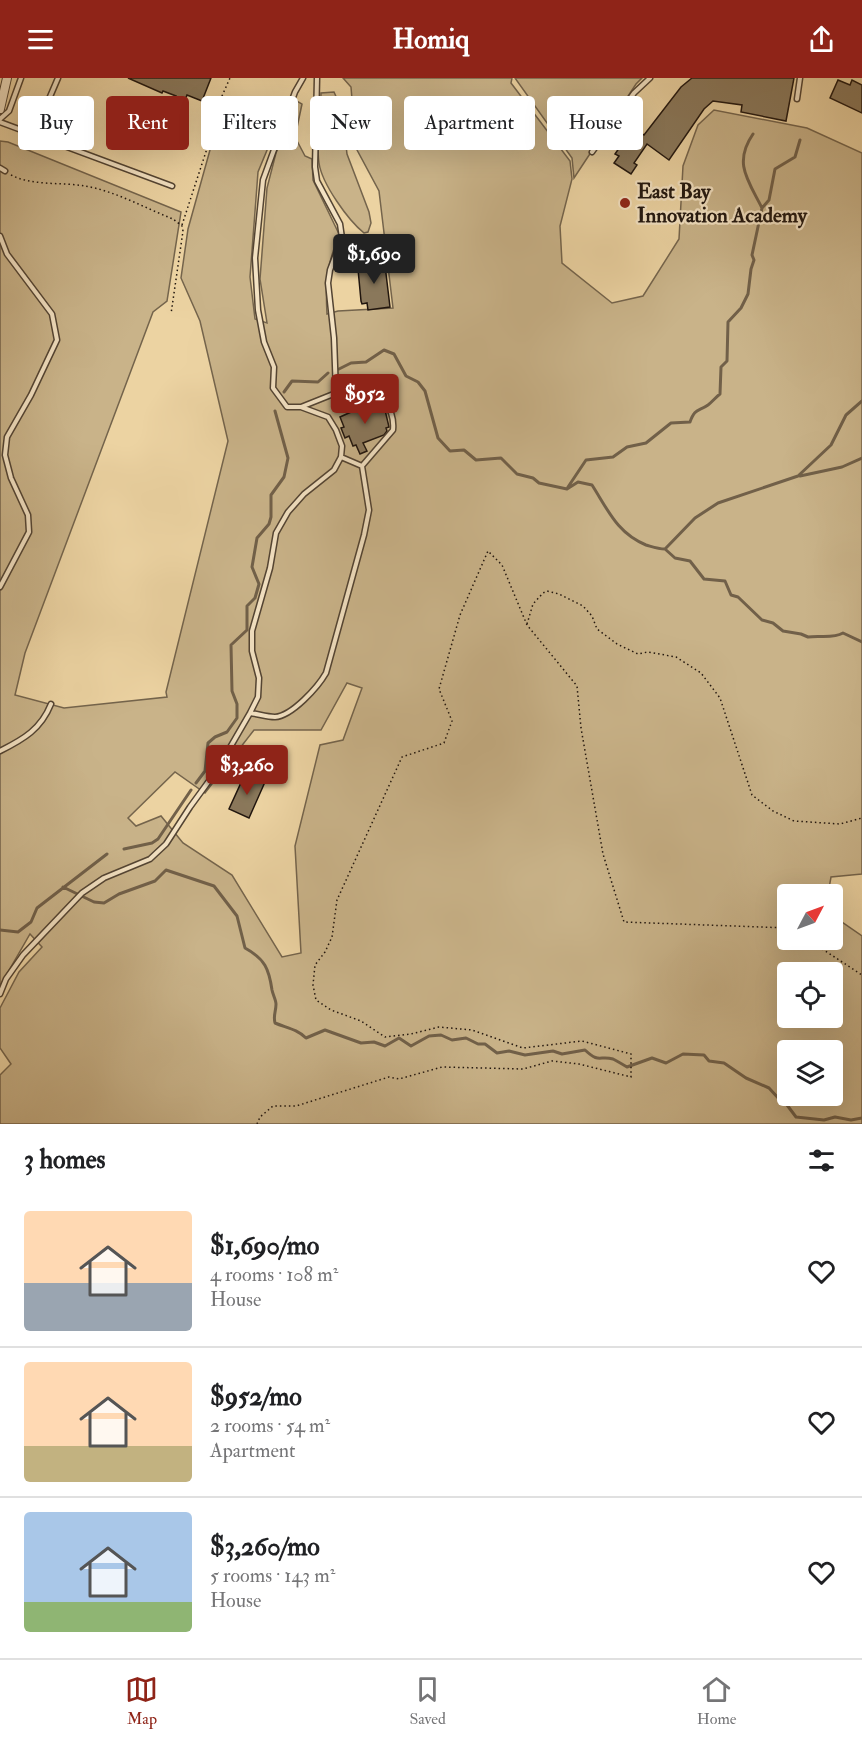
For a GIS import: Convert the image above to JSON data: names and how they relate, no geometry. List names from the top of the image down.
{
  "places": ["East Bay Innovation Academy"],
  "north": "top right",
  "page": {
    "header": "Homiq",
    "chip": [
      "Buy",
      "Rent",
      "Filters",
      "New",
      "Apartment",
      "House"
    ],
    "price": ["$1,690", "$952", "$3,260"],
    "heading": "3 homes",
    "list": [
      {
        "name": "$1,690/mo",
        "note": "4 rooms · 108 m² · House"
      },
      {
        "name": "$952/mo",
        "note": "2 rooms · 54 m² · Apartment"
      },
      {
        "name": "$3,260/mo",
        "note": "5 rooms · 143 m² · House"
      }
    ],
    "tabs": ["Map", "Saved", "Home"]
  }
}
